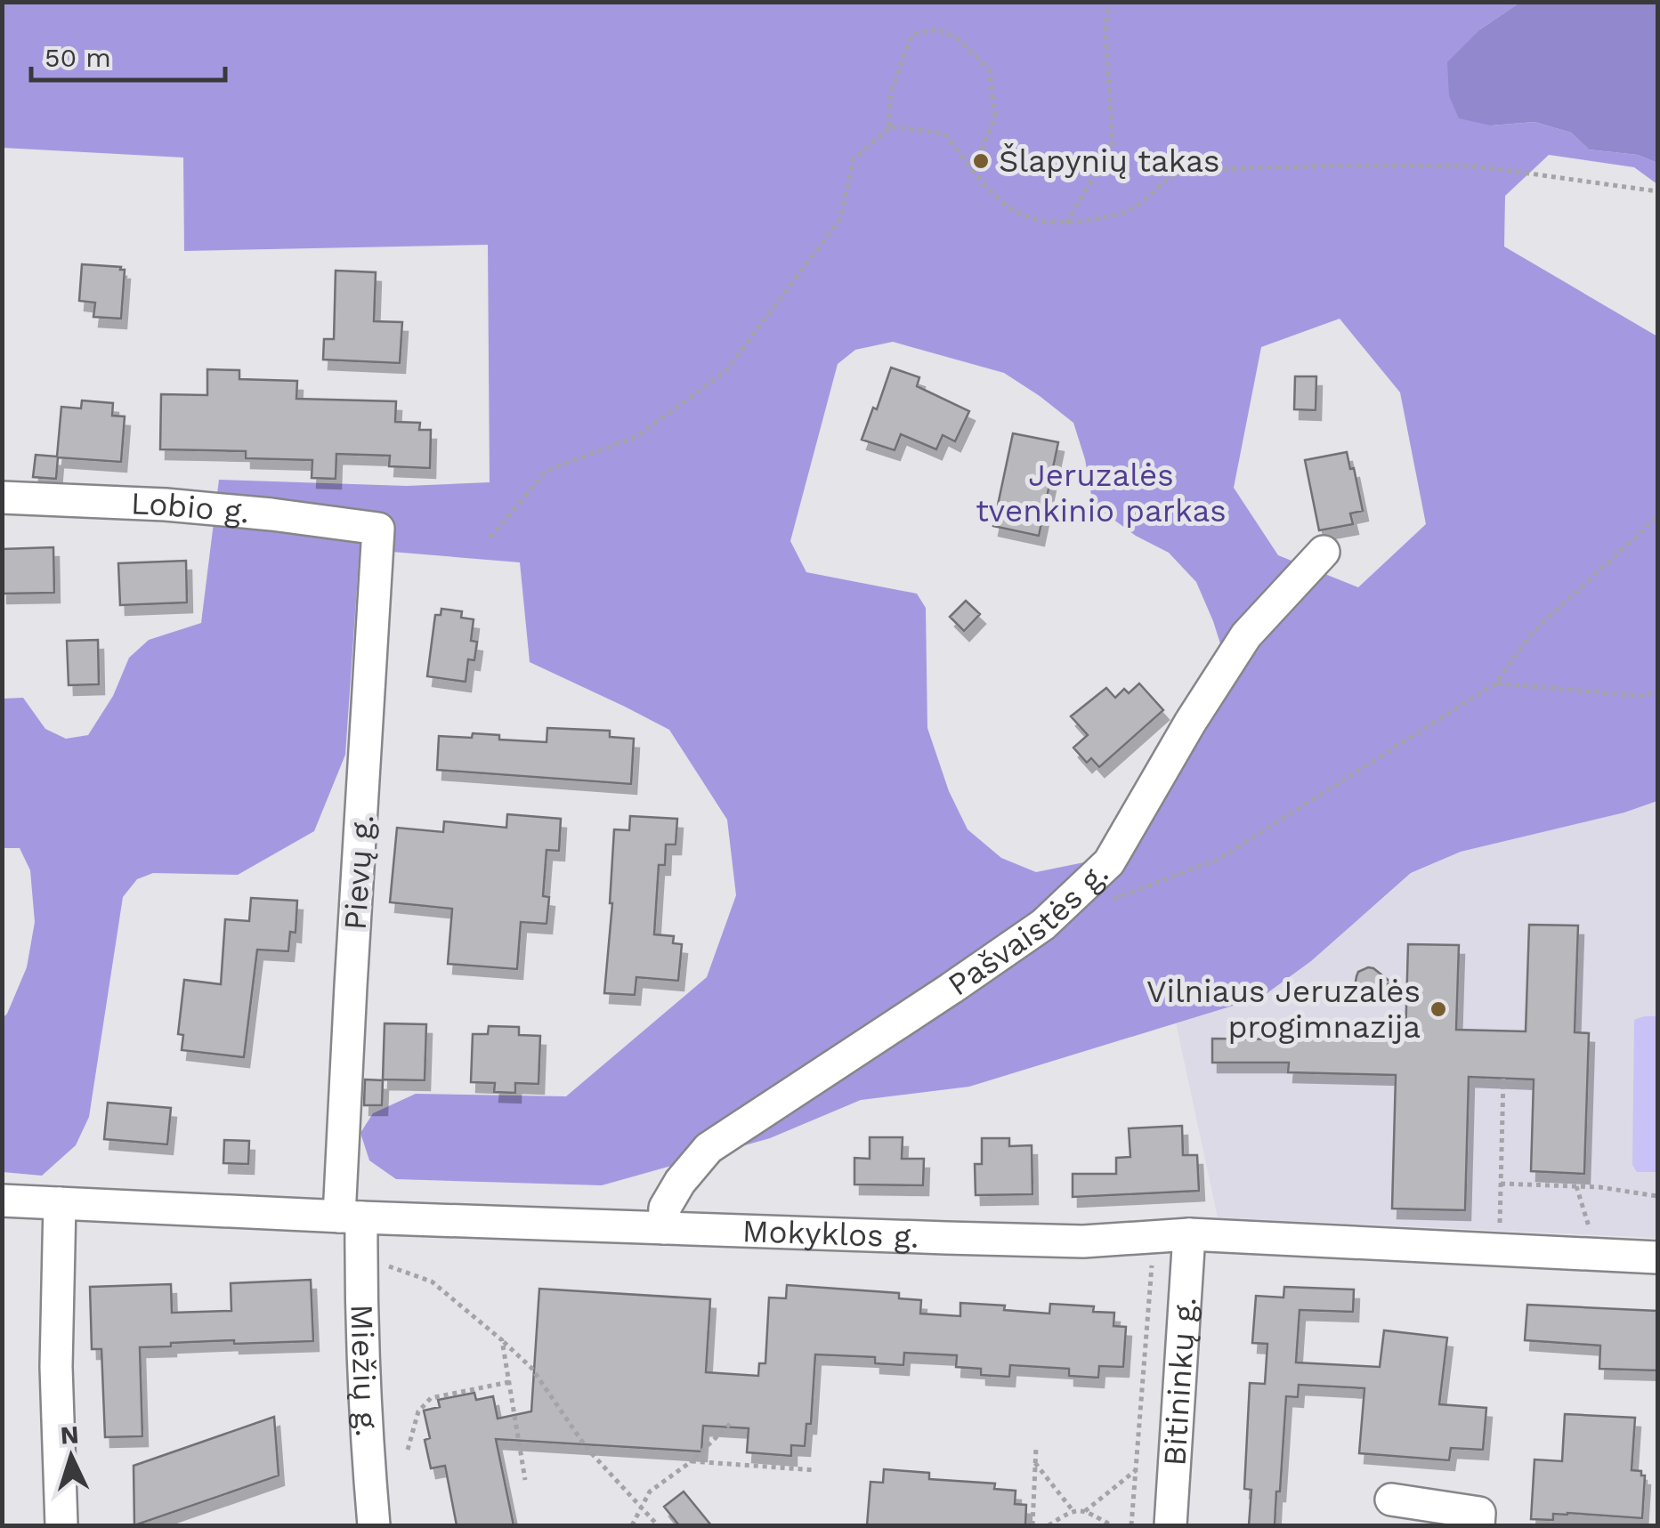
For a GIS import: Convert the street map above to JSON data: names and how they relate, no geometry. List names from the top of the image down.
{
  "streets": {
    "street": [
      "Lobio g.",
      "Pievų g.",
      "Pašvaistės g.",
      "Mokyklos g.",
      "Miežių g.",
      "Bitininkų g."
    ]
  },
  "crossings": [
    ["Lobio g.", "Pievų g."],
    ["Pievų g.", "Mokyklos g."],
    ["Pievų g.", "Miežių g."],
    ["Pašvaistės g.", "Mokyklos g."],
    ["Mokyklos g.", "Miežių g."],
    ["Mokyklos g.", "Bitininkų g."]
  ],
  "parks": ["Jeruzalės tvenkinio parkas"],
  "places": ["Šlapynių takas", "Vilniaus Jeruzalės progimnazija"],
  "scale_bar": "50 m",
  "north": "top"
}
